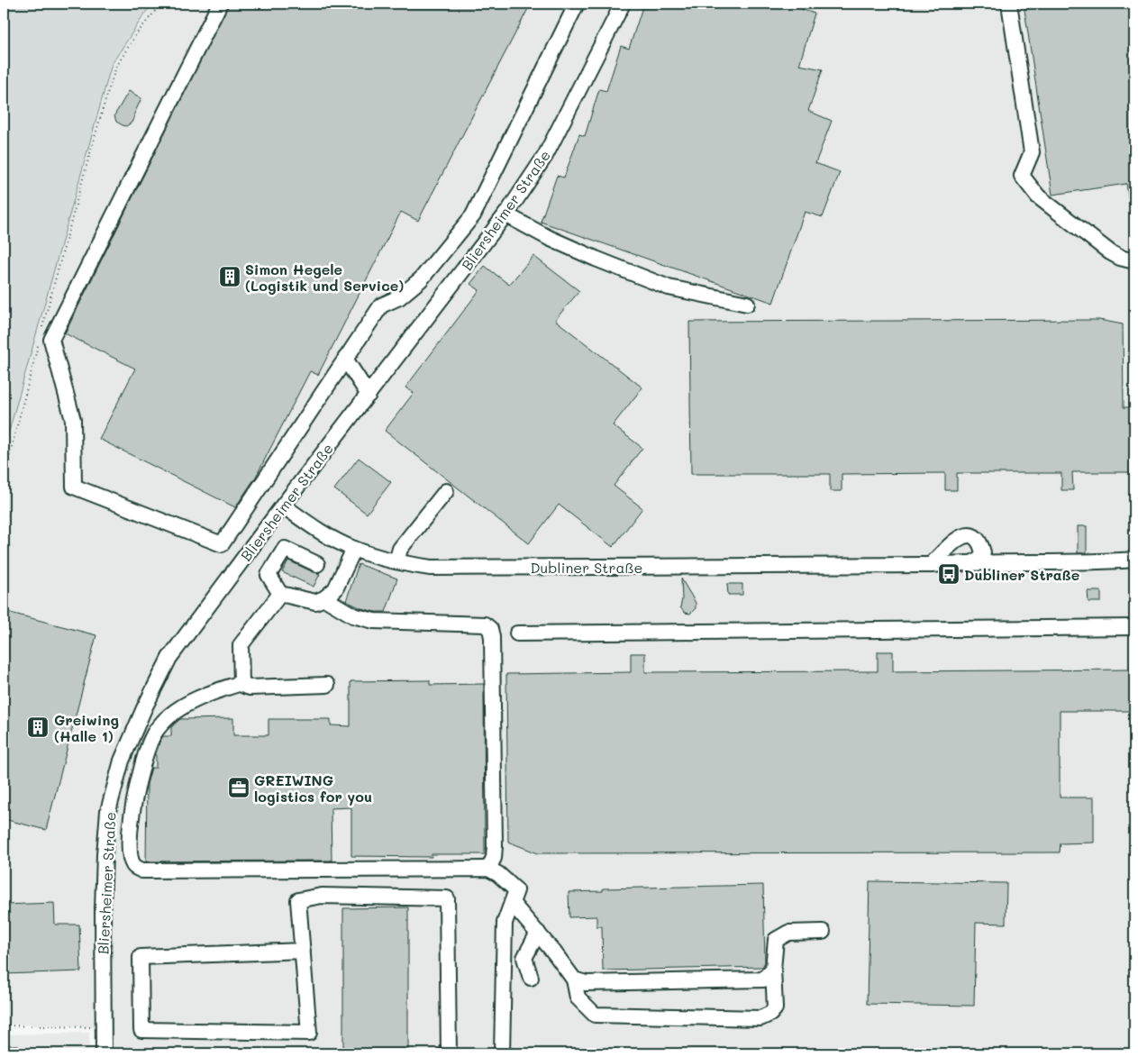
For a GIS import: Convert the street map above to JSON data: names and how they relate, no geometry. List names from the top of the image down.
{
  "streets": {
    "street": ["Bliersheimer Straße", "Dubliner Straße"]
  },
  "crossings": [
    ["Bliersheimer Straße", "Dubliner Straße"]
  ],
  "places": {
    "building": ["Simon Hegele (Logistik und Service)", "Greiwing (Halle 1)"],
    "bus stop": ["Dubliner Straße"],
    "office": ["GREIWING logistics for you"]
  }
}
